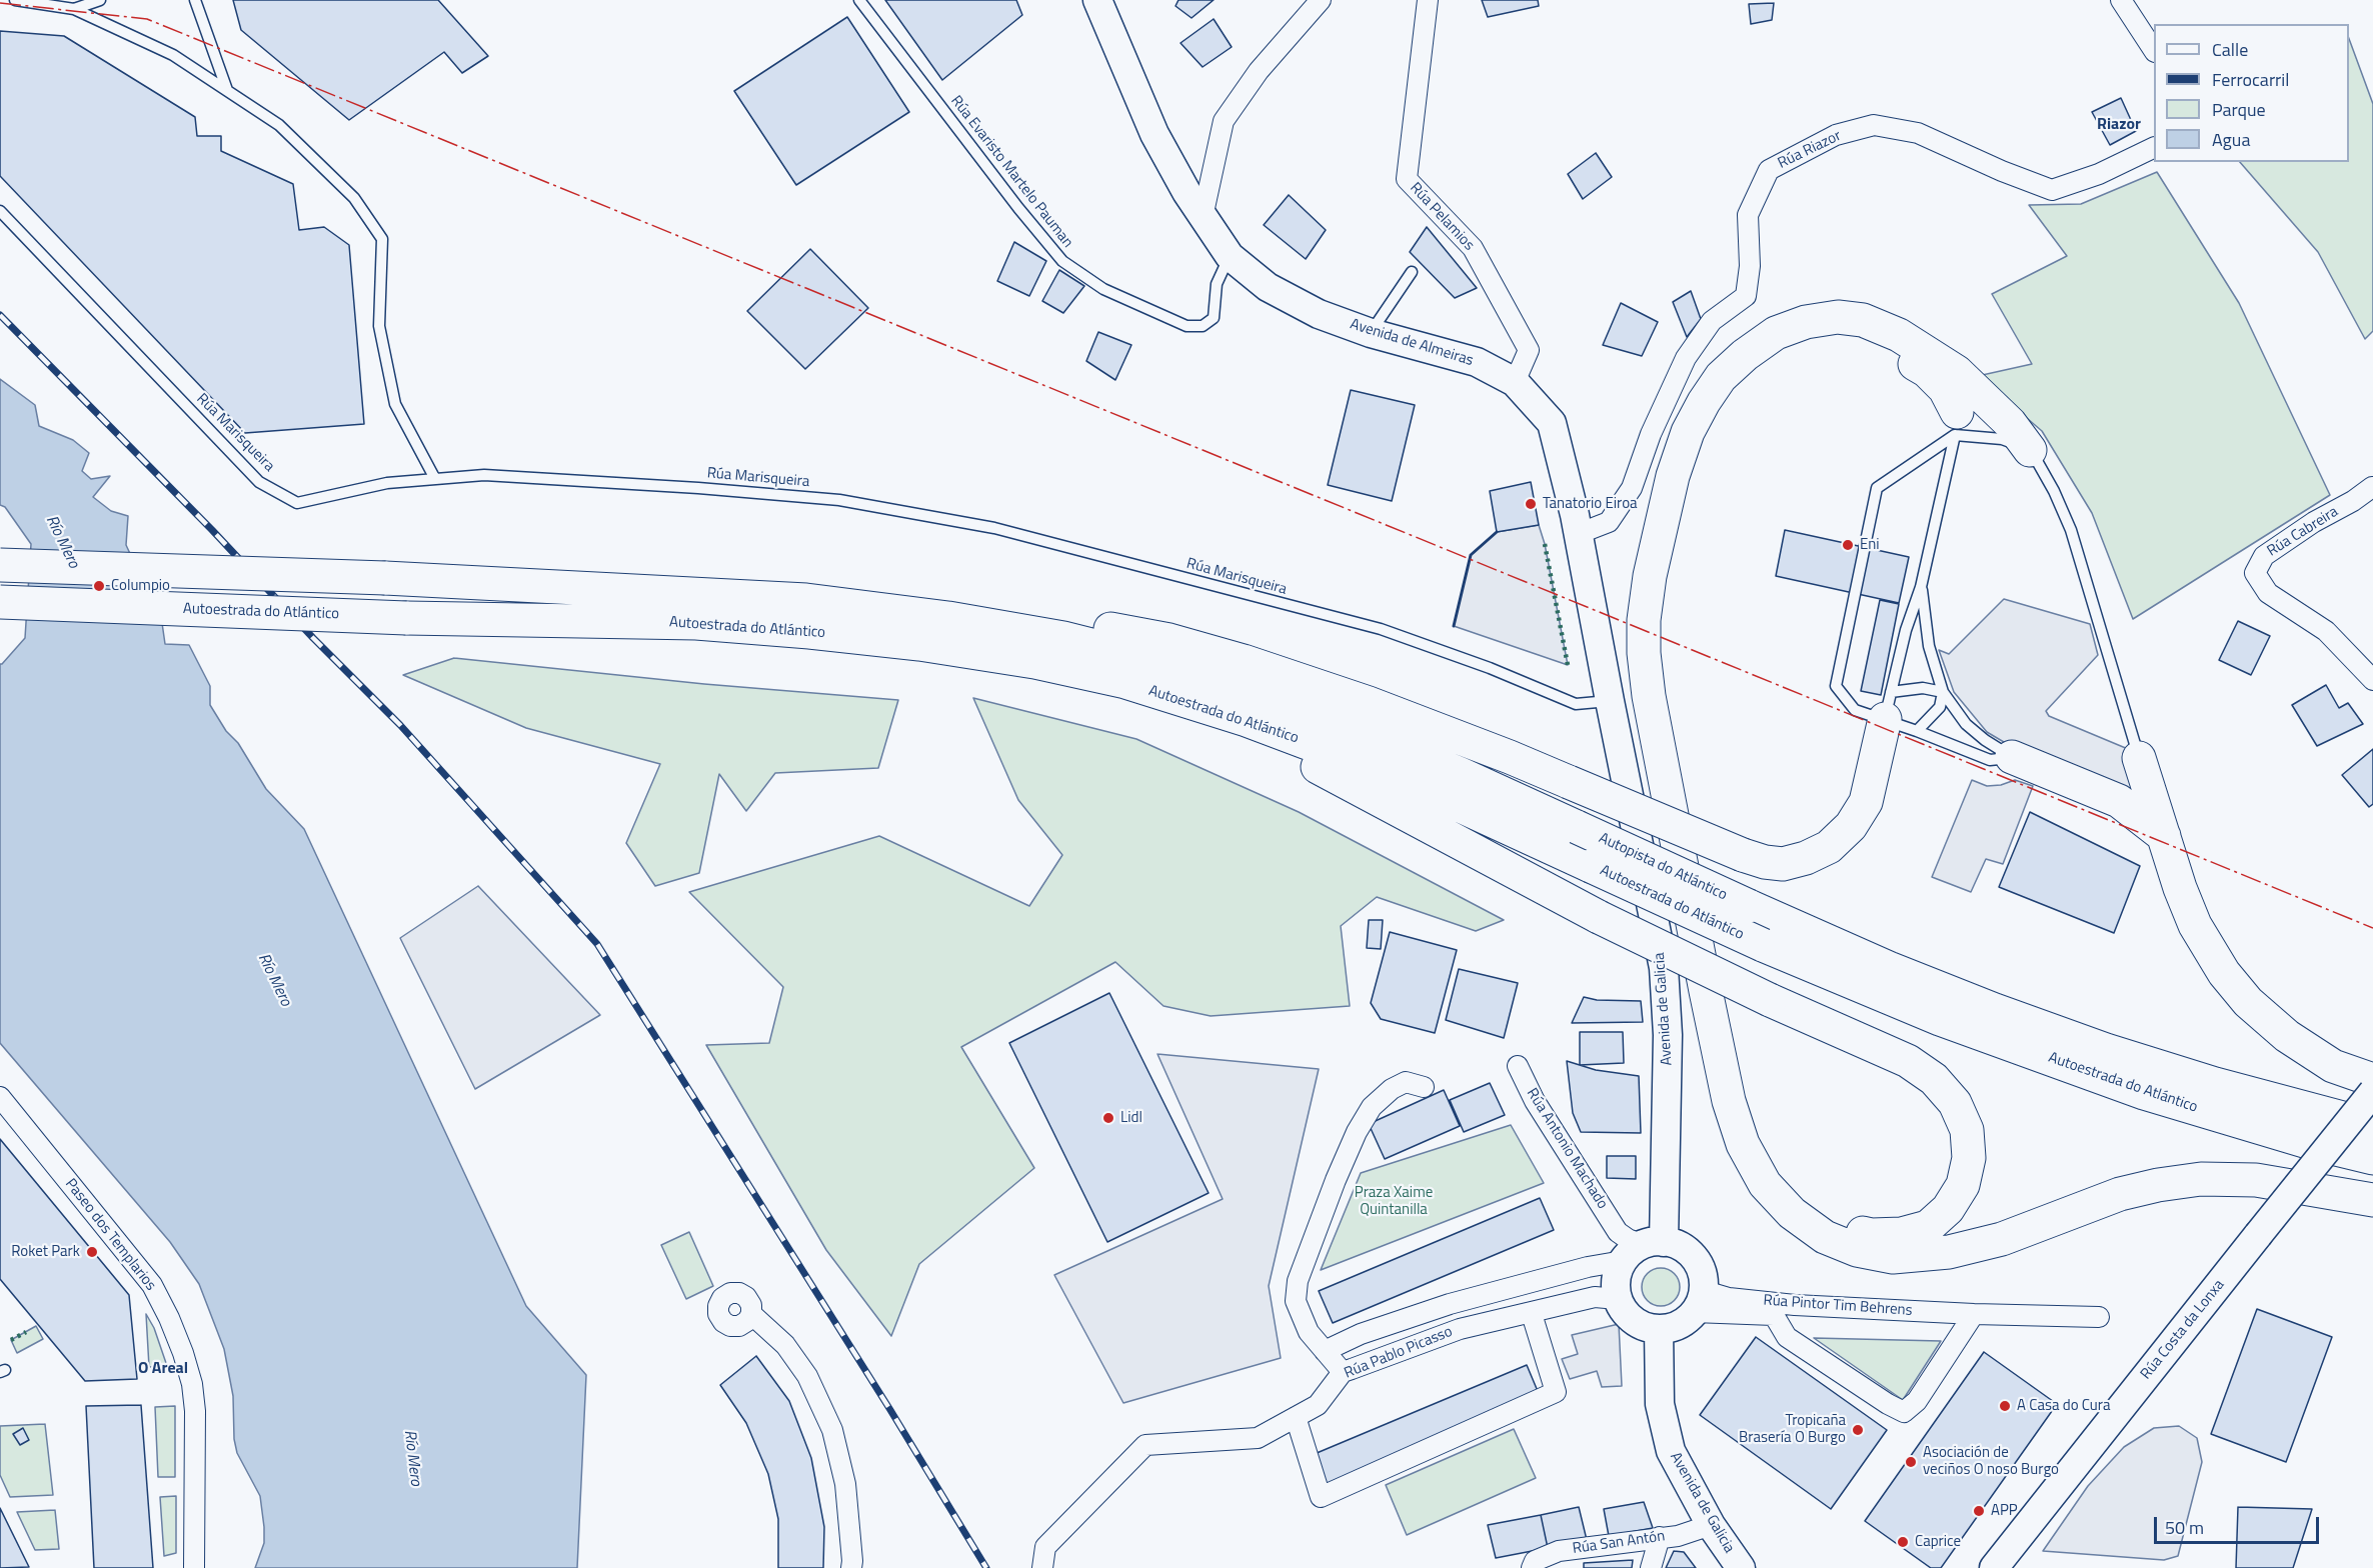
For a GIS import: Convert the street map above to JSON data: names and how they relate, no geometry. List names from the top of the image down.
{
  "streets": {
    "highway": ["Autoestrada do Atlántico", "Autopista do Atlántico"],
    "main road": ["Avenida de Almeiras", "Avenida de Galicia", "Rúa Costa da Lonxa"],
    "street": [
      "Rúa Riazor",
      "Rúa Pelamios",
      "Rúa Cabreira",
      "Rúa Antonio Machado",
      "Paseo dos Templarios",
      "Rúa Pintor Tim Behrens",
      "Rúa Pablo Picasso",
      "Rúa San Antón"
    ],
    "lane": ["Rúa Evaristo Martelo Pauman", "Rúa Marisqueira"]
  },
  "crossings": [
    ["Rúa Riazor", "Avenida de Almeiras"],
    ["Rúa Evaristo Martelo Pauman", "Avenida de Almeiras"],
    ["Rúa Pelamios", "Avenida de Almeiras"],
    ["Avenida de Almeiras", "Rúa Marisqueira"],
    ["Avenida de Almeiras", "Avenida de Galicia"],
    ["Autoestrada do Atlántico", "Autopista do Atlántico"],
    ["Avenida de Galicia", "Rúa Pintor Tim Behrens"],
    ["Avenida de Galicia", "Rúa Pablo Picasso"],
    ["Avenida de Galicia", "Rúa San Antón"],
    ["Rúa Pintor Tim Behrens", "Rúa Pablo Picasso"]
  ],
  "districts": ["Riazor", "O Areal"],
  "water": ["Río Mero"],
  "parks": ["Praza Xaime Quintanilla"],
  "places": [
    "Tanatorio Eiroa",
    "Eni",
    "Columpio",
    "Lidl",
    "Roket Park",
    "A Casa do Cura",
    "Tropicaña Brasería O Burgo",
    "Asociación de veciños O noso Burgo",
    "APP",
    "Caprice"
  ],
  "legend": [
    "Calle",
    "Ferrocarril",
    "Parque",
    "Agua"
  ],
  "scale_bar": "50 m"
}
